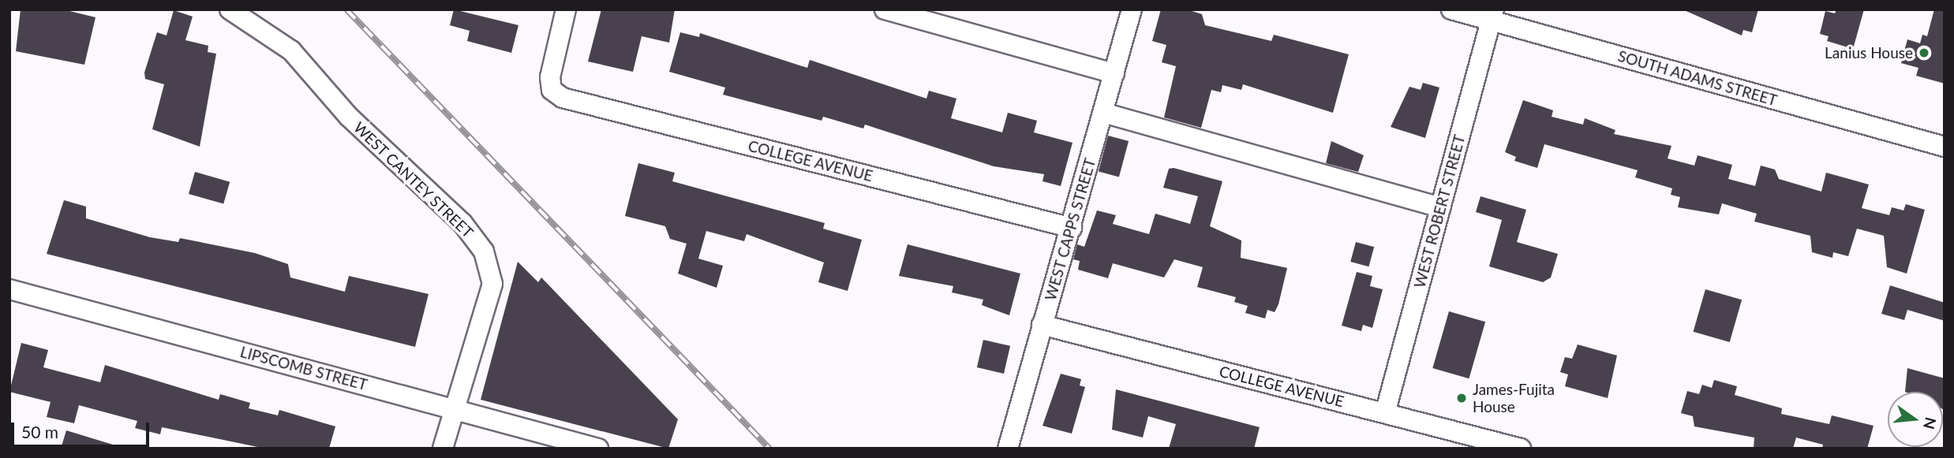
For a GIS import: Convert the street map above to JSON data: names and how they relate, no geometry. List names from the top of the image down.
{
  "streets": {
    "street": [
      "SOUTH ADAMS STREET",
      "COLLEGE AVENUE",
      "WEST CANTEY STREET",
      "WEST ROBERT STREET",
      "WEST CAPPS STREET",
      "LIPSCOMB STREET"
    ]
  },
  "crossings": [
    ["SOUTH ADAMS STREET", "WEST ROBERT STREET"],
    ["COLLEGE AVENUE", "WEST ROBERT STREET"],
    ["COLLEGE AVENUE", "WEST CAPPS STREET"],
    ["WEST CANTEY STREET", "LIPSCOMB STREET"]
  ],
  "places": ["Lanius House", "James-Fujita House"],
  "scale_bar": "50 m",
  "north": "right"
}
